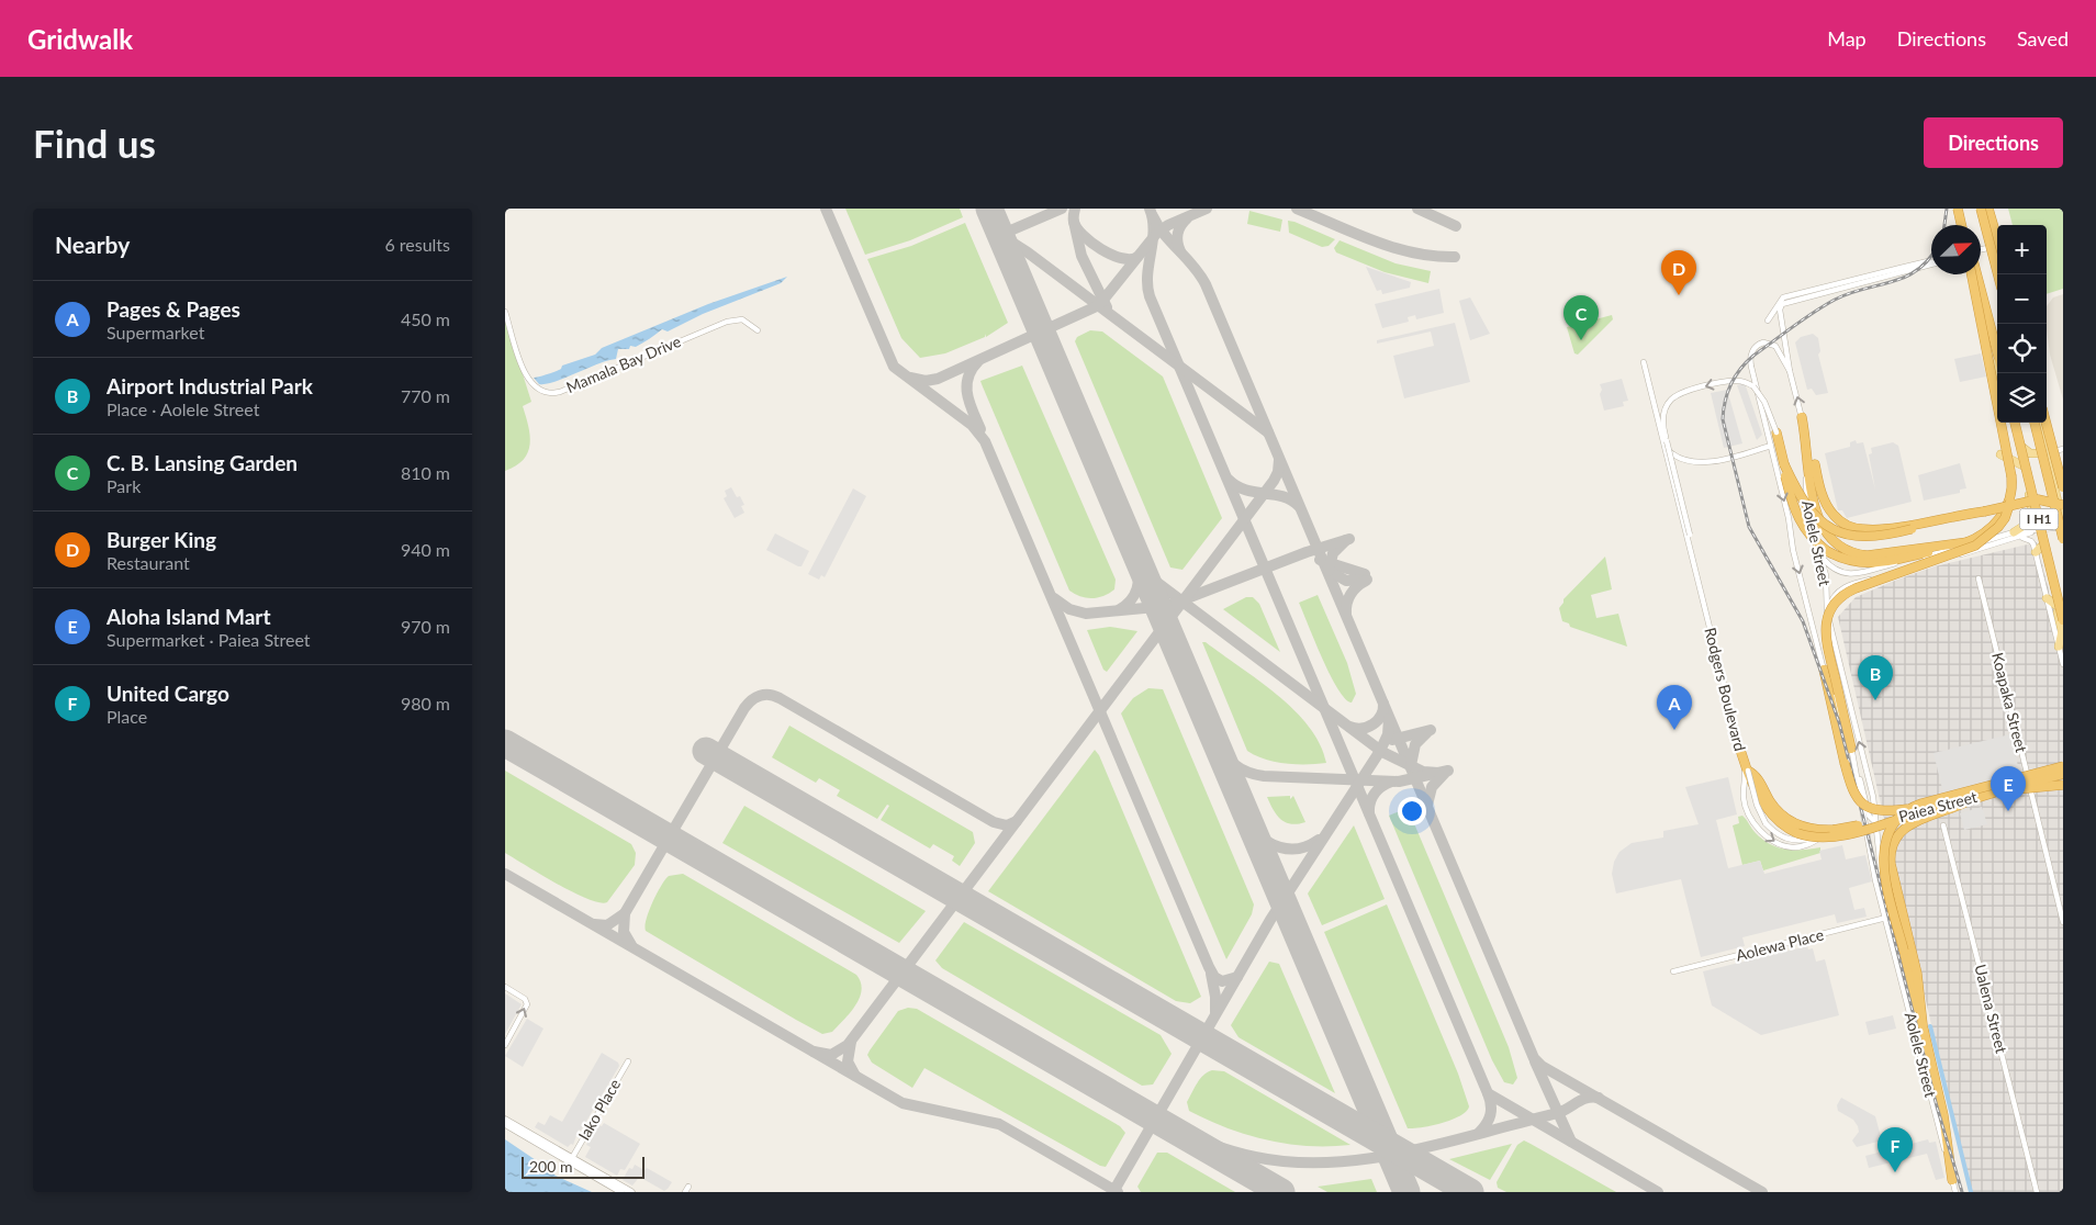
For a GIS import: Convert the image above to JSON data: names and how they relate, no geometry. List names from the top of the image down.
{
  "streets": {
    "highway": ["I H1"],
    "street": [
      "Mamala Bay Drive",
      "Aolele Street",
      "Rodgers Boulevard",
      "Koapaka Street",
      "Paiea Street",
      "Aolewa Place",
      "Ualena Street",
      "Iako Place"
    ]
  },
  "crossings": [
    ["Aolele Street", "Rodgers Boulevard"],
    ["Aolele Street", "Paiea Street"],
    ["Aolele Street", "Aolewa Place"],
    ["Rodgers Boulevard", "Paiea Street"],
    ["Koapaka Street", "Paiea Street"]
  ],
  "scale_bar": "200 m",
  "north": "top right",
  "page": {
    "header": "Gridwalk",
    "nav": ["Map", "Directions", "Saved"],
    "buttons": "Directions",
    "title": "Find us",
    "heading": ["Nearby", "6 results"],
    "map_buttons": ["+", "−"],
    "pins": [
      "D",
      "C",
      "B",
      "A",
      "E",
      "F"
    ],
    "list": [
      {
        "mark": "A",
        "name": "Pages & Pages",
        "note": "Supermarket",
        "value": "450 m"
      },
      {
        "mark": "B",
        "name": "Airport Industrial Park",
        "note": "Place · Aolele Street",
        "value": "770 m"
      },
      {
        "mark": "C",
        "name": "C. B. Lansing Garden",
        "note": "Park",
        "value": "810 m"
      },
      {
        "mark": "D",
        "name": "Burger King",
        "note": "Restaurant",
        "value": "940 m"
      },
      {
        "mark": "E",
        "name": "Aloha Island Mart",
        "note": "Supermarket · Paiea Street",
        "value": "970 m"
      },
      {
        "mark": "F",
        "name": "United Cargo",
        "note": "Place",
        "value": "980 m"
      }
    ],
    "scale": "200 m"
  }
}
